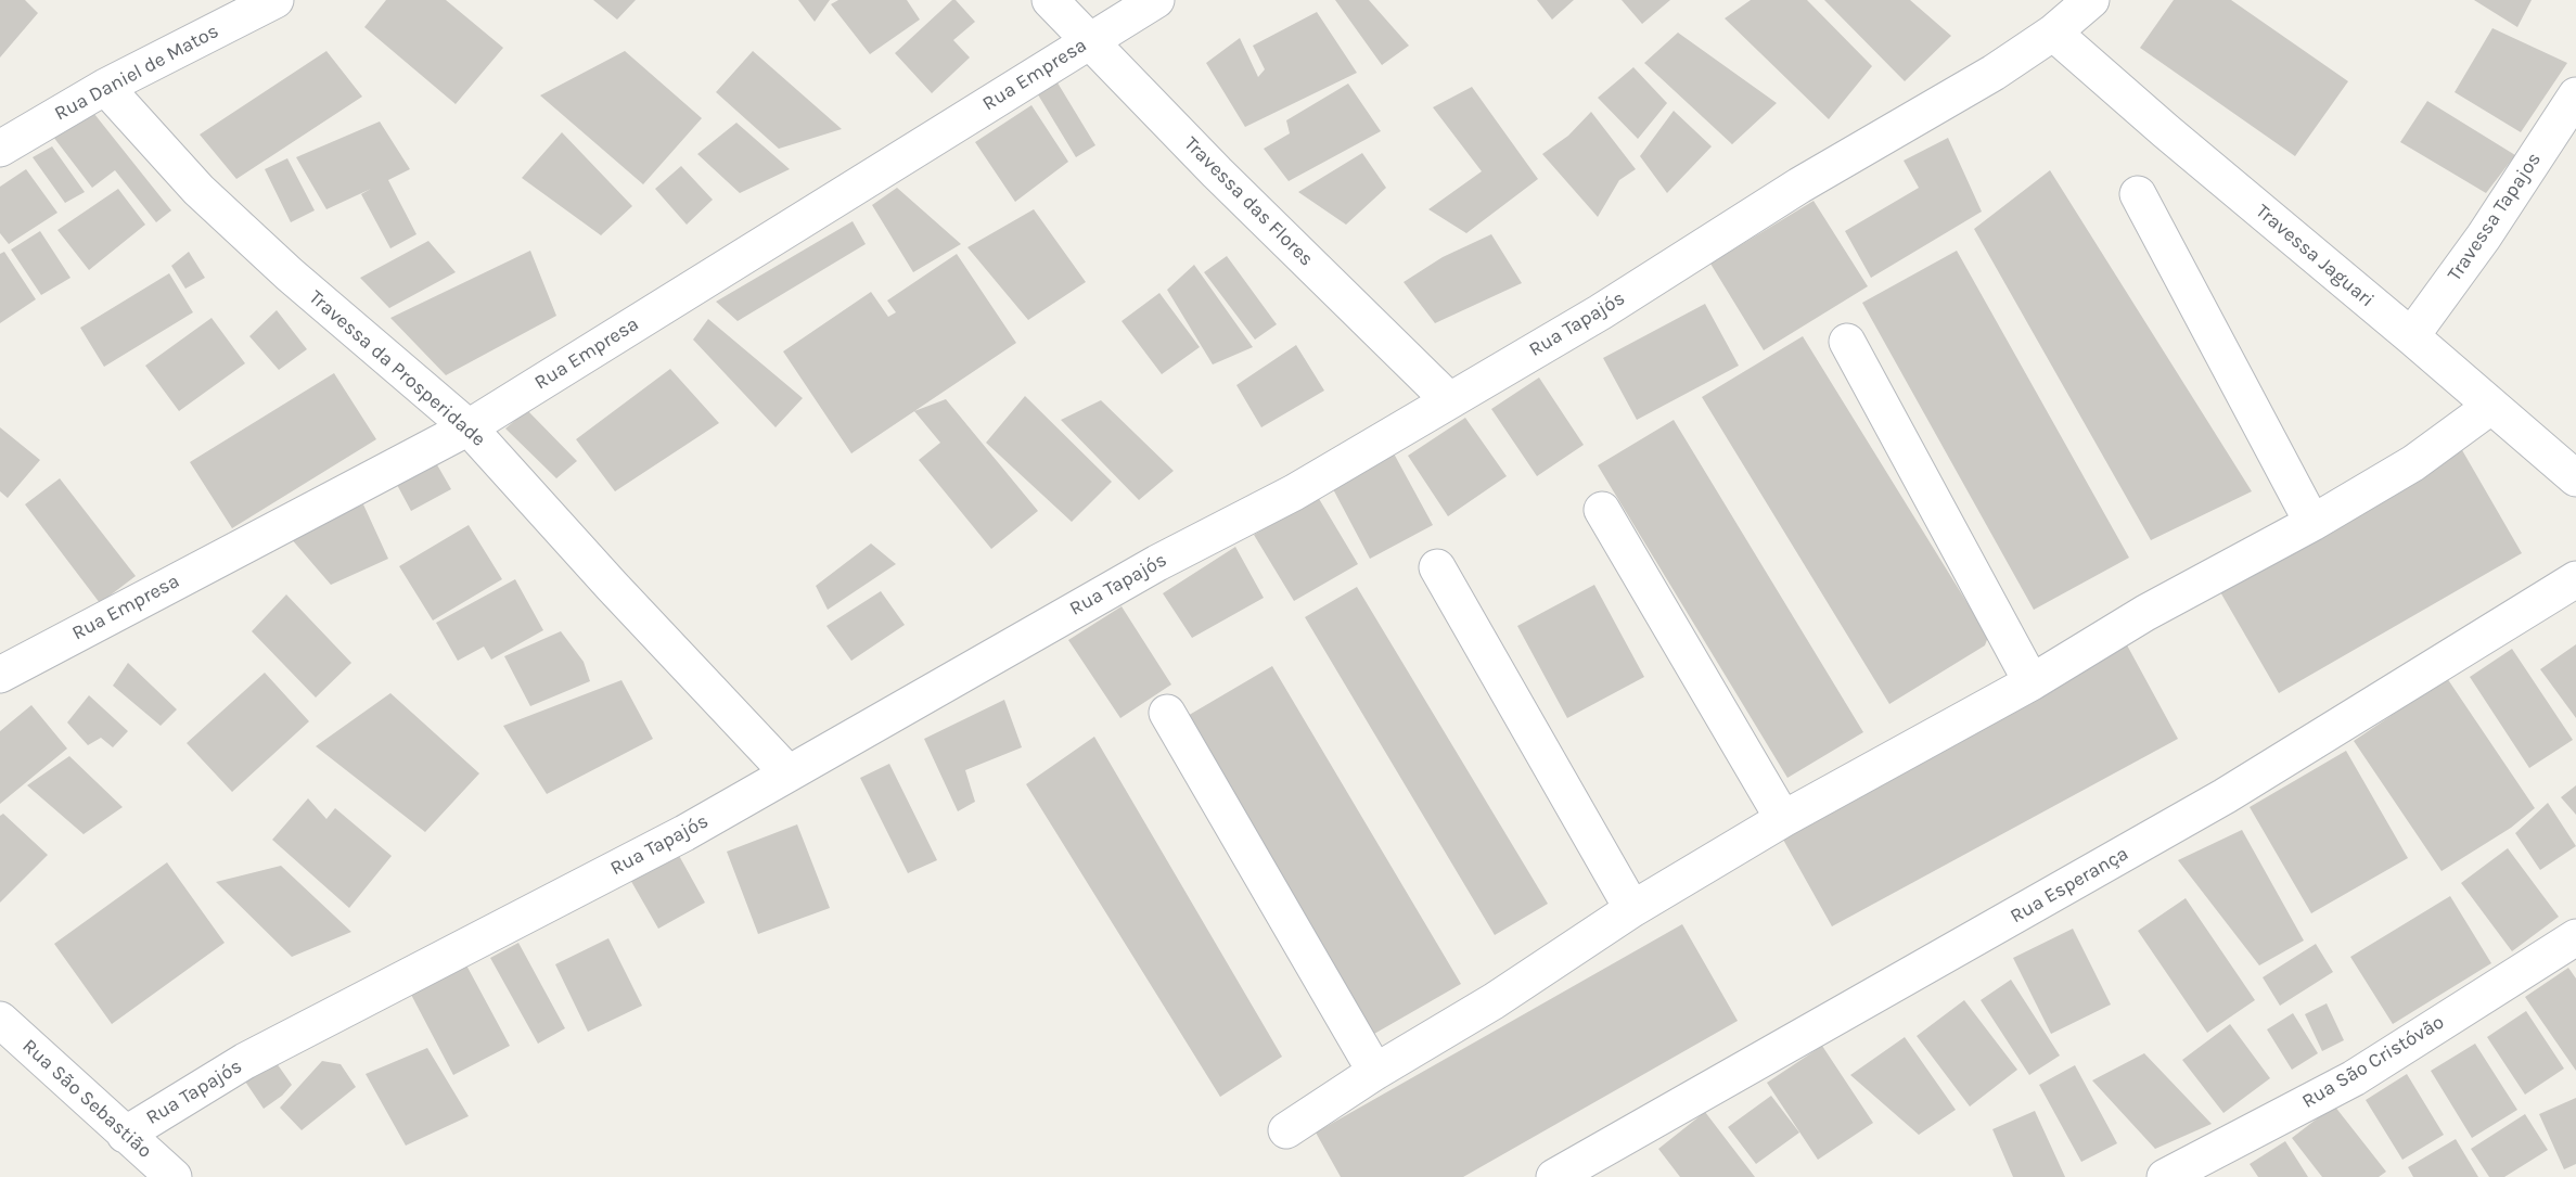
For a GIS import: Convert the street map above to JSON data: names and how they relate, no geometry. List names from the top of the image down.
{
  "streets": {
    "street": [
      "Rua Daniel de Matos",
      "Rua Empresa",
      "Travessa das Flores",
      "Travessa Tapajos",
      "Travessa Jaguari",
      "Rua Tapajós",
      "Travessa da Prosperidade",
      "Rua Esperança",
      "Rua São Cristóvão",
      "Rua São Sebastião"
    ]
  },
  "crossings": [
    ["Rua Daniel de Matos", "Travessa da Prosperidade"],
    ["Rua Empresa", "Travessa das Flores"],
    ["Rua Empresa", "Travessa da Prosperidade"],
    ["Travessa das Flores", "Rua Tapajós"],
    ["Travessa Tapajos", "Travessa Jaguari"],
    ["Travessa Jaguari", "Rua Tapajós"],
    ["Rua Tapajós", "Travessa da Prosperidade"],
    ["Rua Tapajós", "Rua São Sebastião"]
  ]
}
